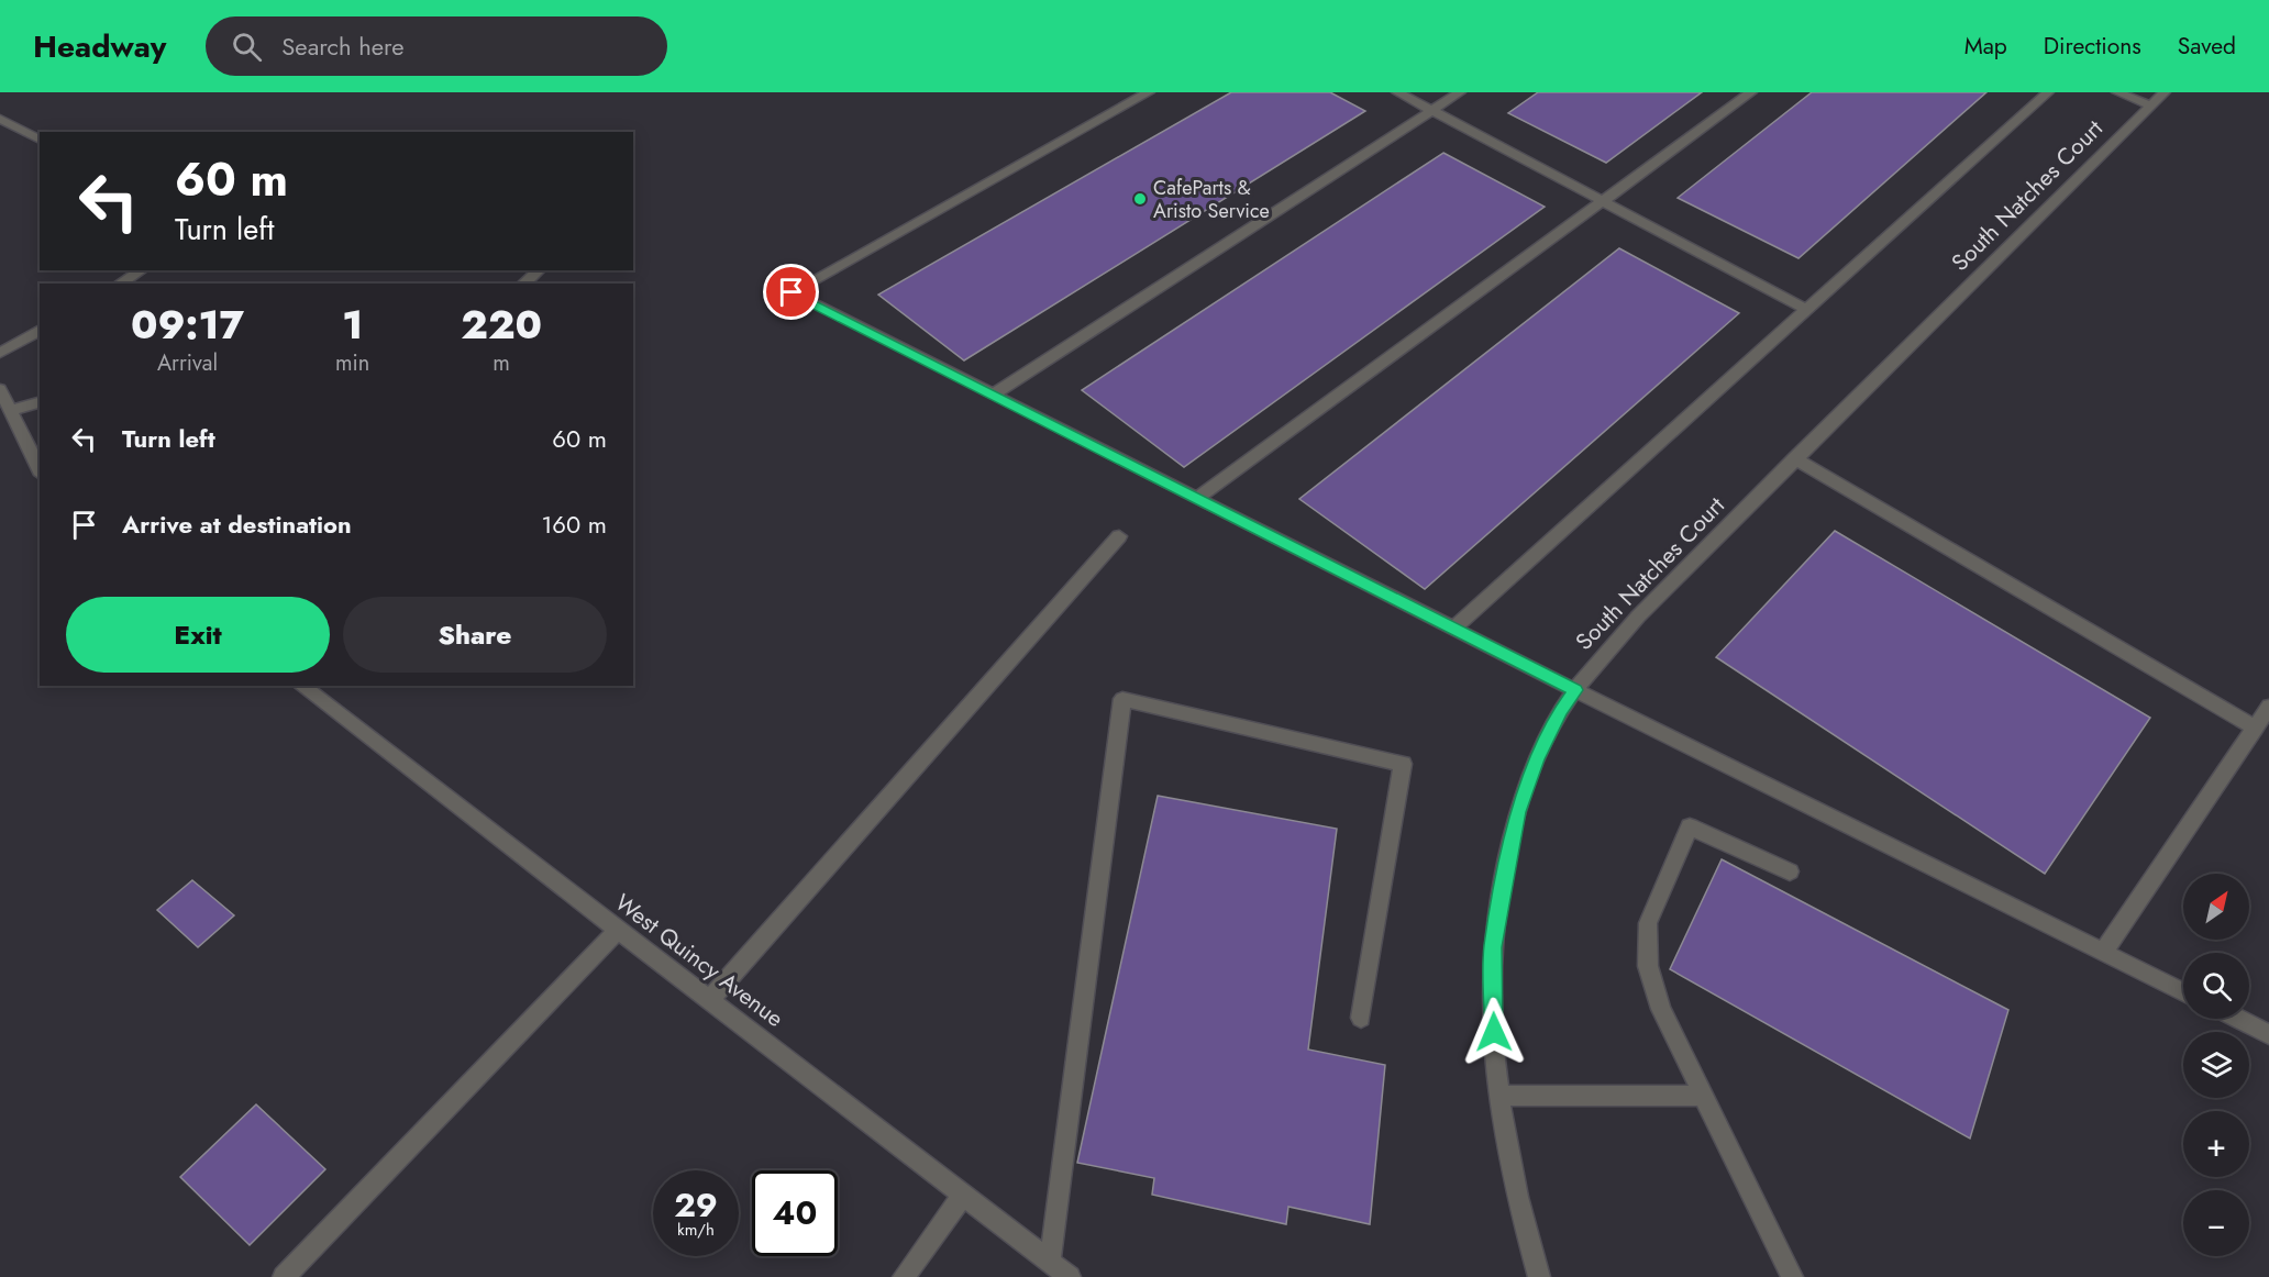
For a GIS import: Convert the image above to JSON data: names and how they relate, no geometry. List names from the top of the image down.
{
  "streets": {
    "street": ["South Natches Court", "West Quincy Avenue"]
  },
  "places": ["CafeParts & Aristo Service"],
  "north": "top right",
  "page": {
    "header": "Headway",
    "search": "Search here",
    "nav": ["Map", "Directions", "Saved"],
    "turn": ["60 m", "Turn left"],
    "eta": [
      "09:17",
      "Arrival",
      "1",
      "min",
      "220",
      "m"
    ],
    "list": [
      {
        "name": "Turn left",
        "value": "60 m"
      },
      {
        "name": "Arrive at destination",
        "value": "160 m"
      }
    ],
    "buttons": ["Exit", "Share"],
    "map_buttons": ["+", "−"],
    "speed": "29 km/h",
    "limit": "40"
  }
}
